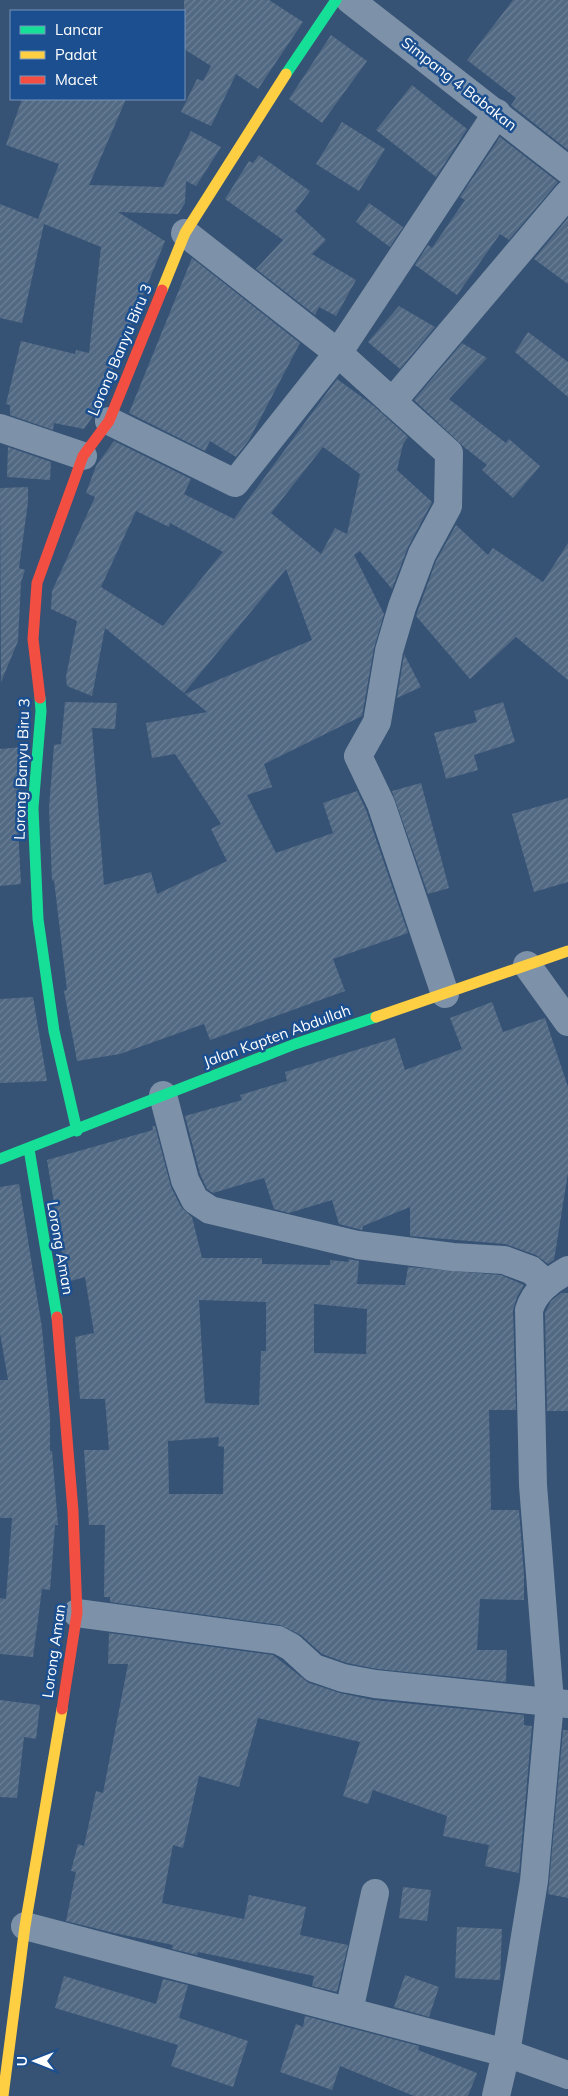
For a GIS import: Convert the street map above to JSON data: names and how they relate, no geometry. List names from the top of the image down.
{
  "streets": {
    "street": [
      "Simpang 4 Babakan",
      "Lorong Banyu Biru 3",
      "Jalan Kapten Abdullah",
      "Lorong Aman"
    ]
  },
  "crossings": [
    ["Lorong Banyu Biru 3", "Jalan Kapten Abdullah"],
    ["Jalan Kapten Abdullah", "Lorong Aman"]
  ],
  "legend": ["Lancar", "Padat", "Macet"],
  "north": "left"
}
